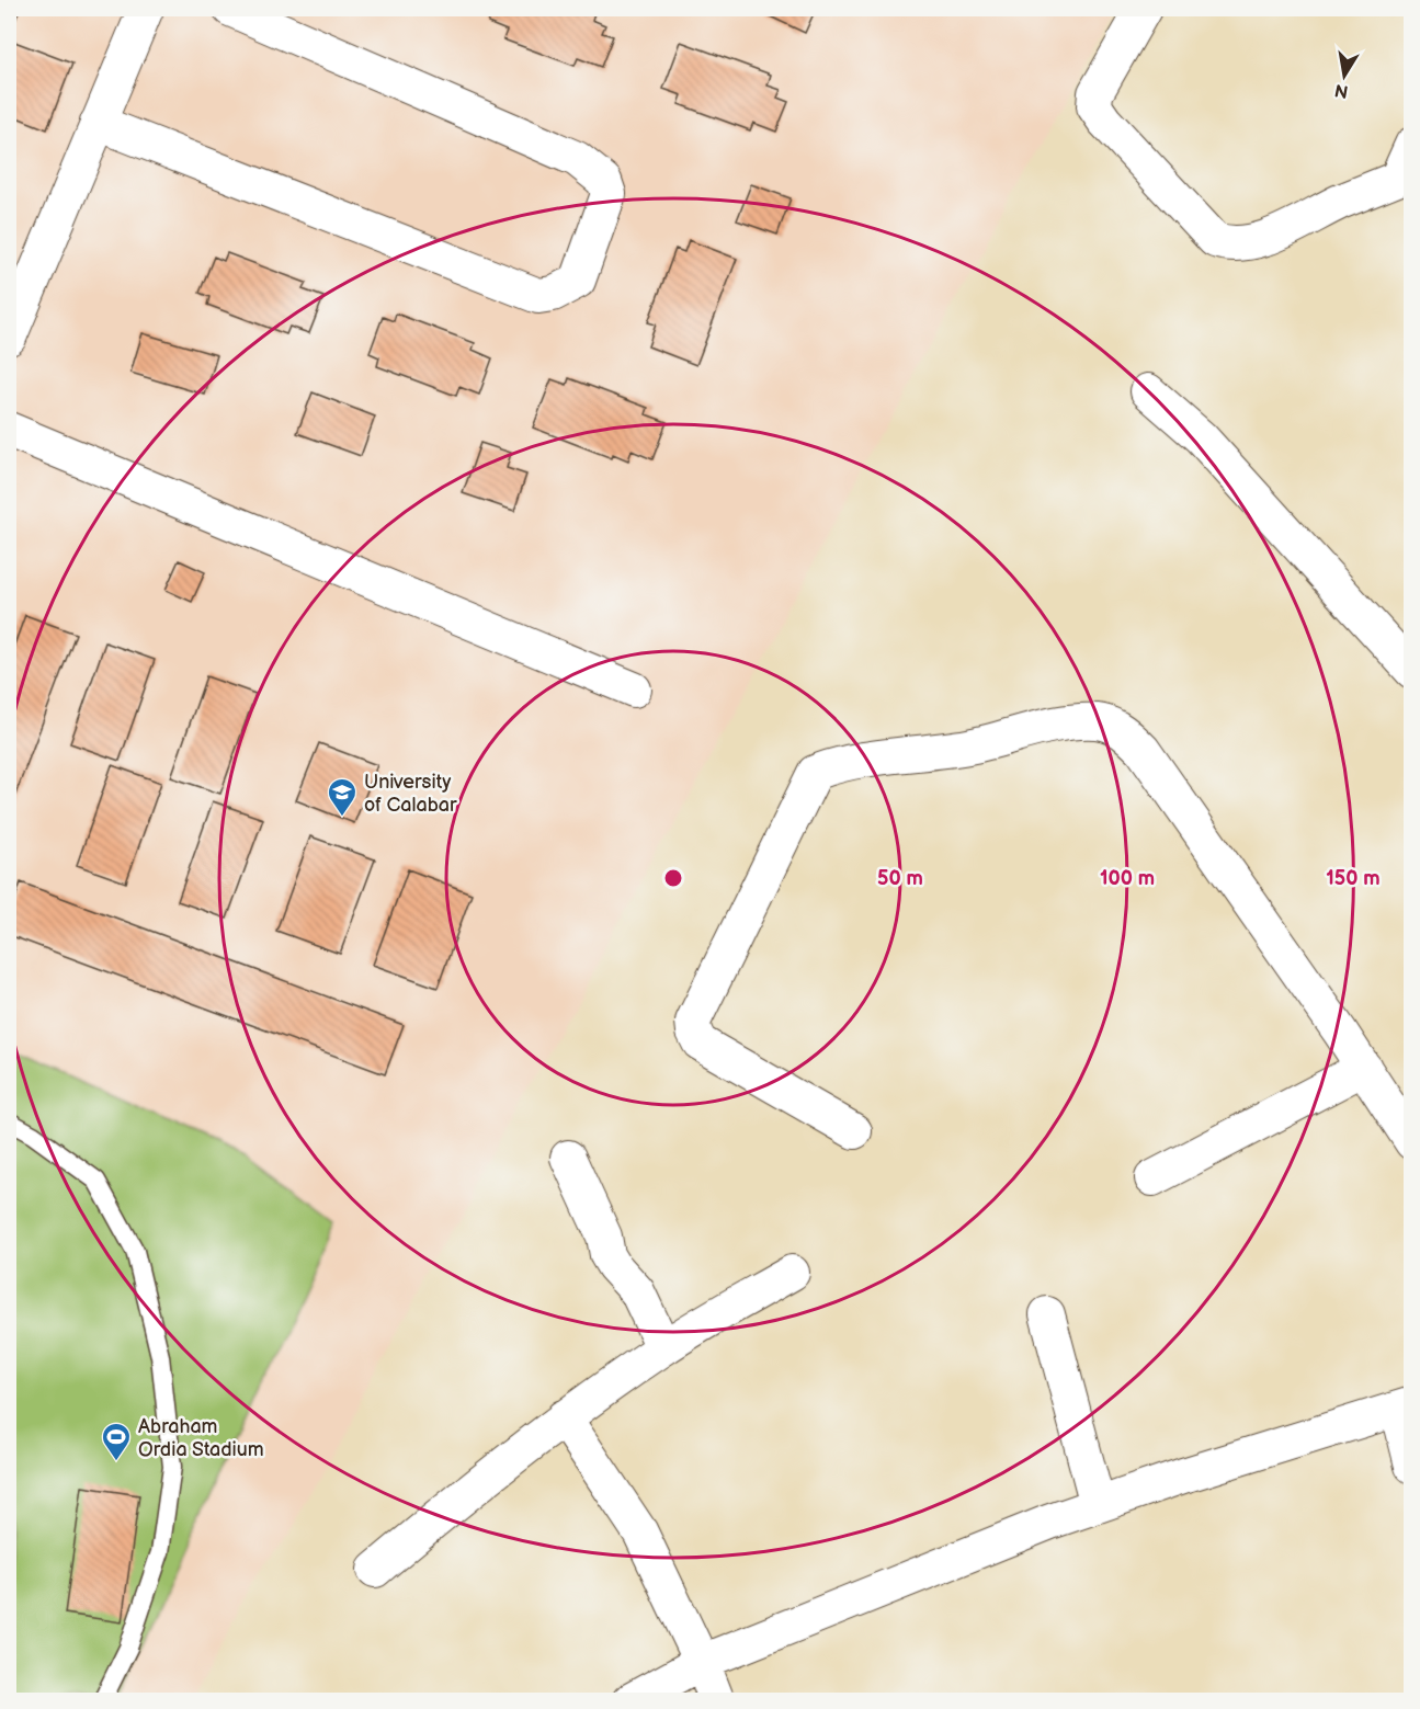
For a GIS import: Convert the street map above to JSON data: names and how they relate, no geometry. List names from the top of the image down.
{
  "places": {
    "school or university": ["University of Calabar"],
    "sports": ["Abraham Ordia Stadium"]
  },
  "north": "bottom",
  "rings": ["50 m", "100 m", "150 m"]
}
